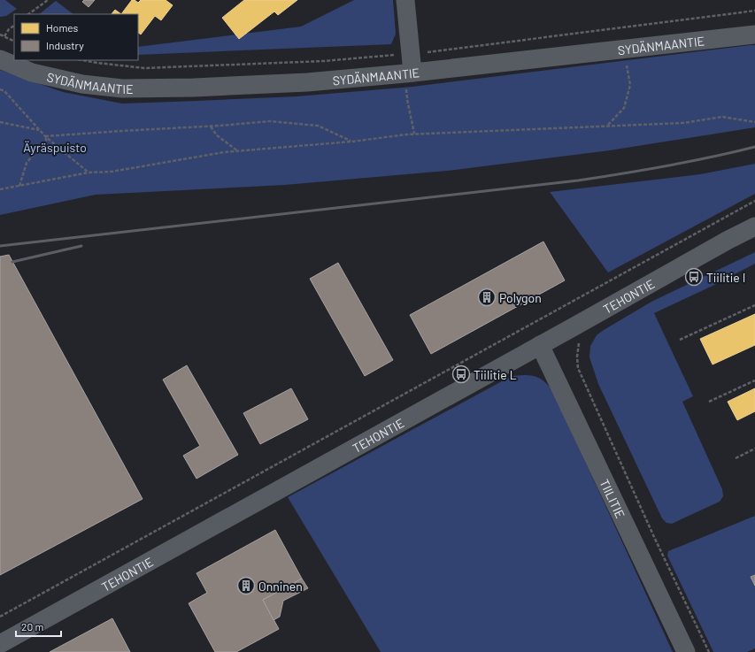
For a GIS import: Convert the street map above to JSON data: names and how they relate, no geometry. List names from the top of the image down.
{
  "streets": {
    "street": ["SYDÄNMAANTIE", "TEHONTIE", "TIILITIE"]
  },
  "crossings": [
    ["TEHONTIE", "TIILITIE"]
  ],
  "parks": ["Äyräspuisto"],
  "places": {
    "bus stop": ["Tiilitie I", "Tiilitie L"],
    "building": ["Polygon", "Onninen"]
  },
  "legend": ["Homes", "Industry"],
  "scale_bar": "20 m"
}
